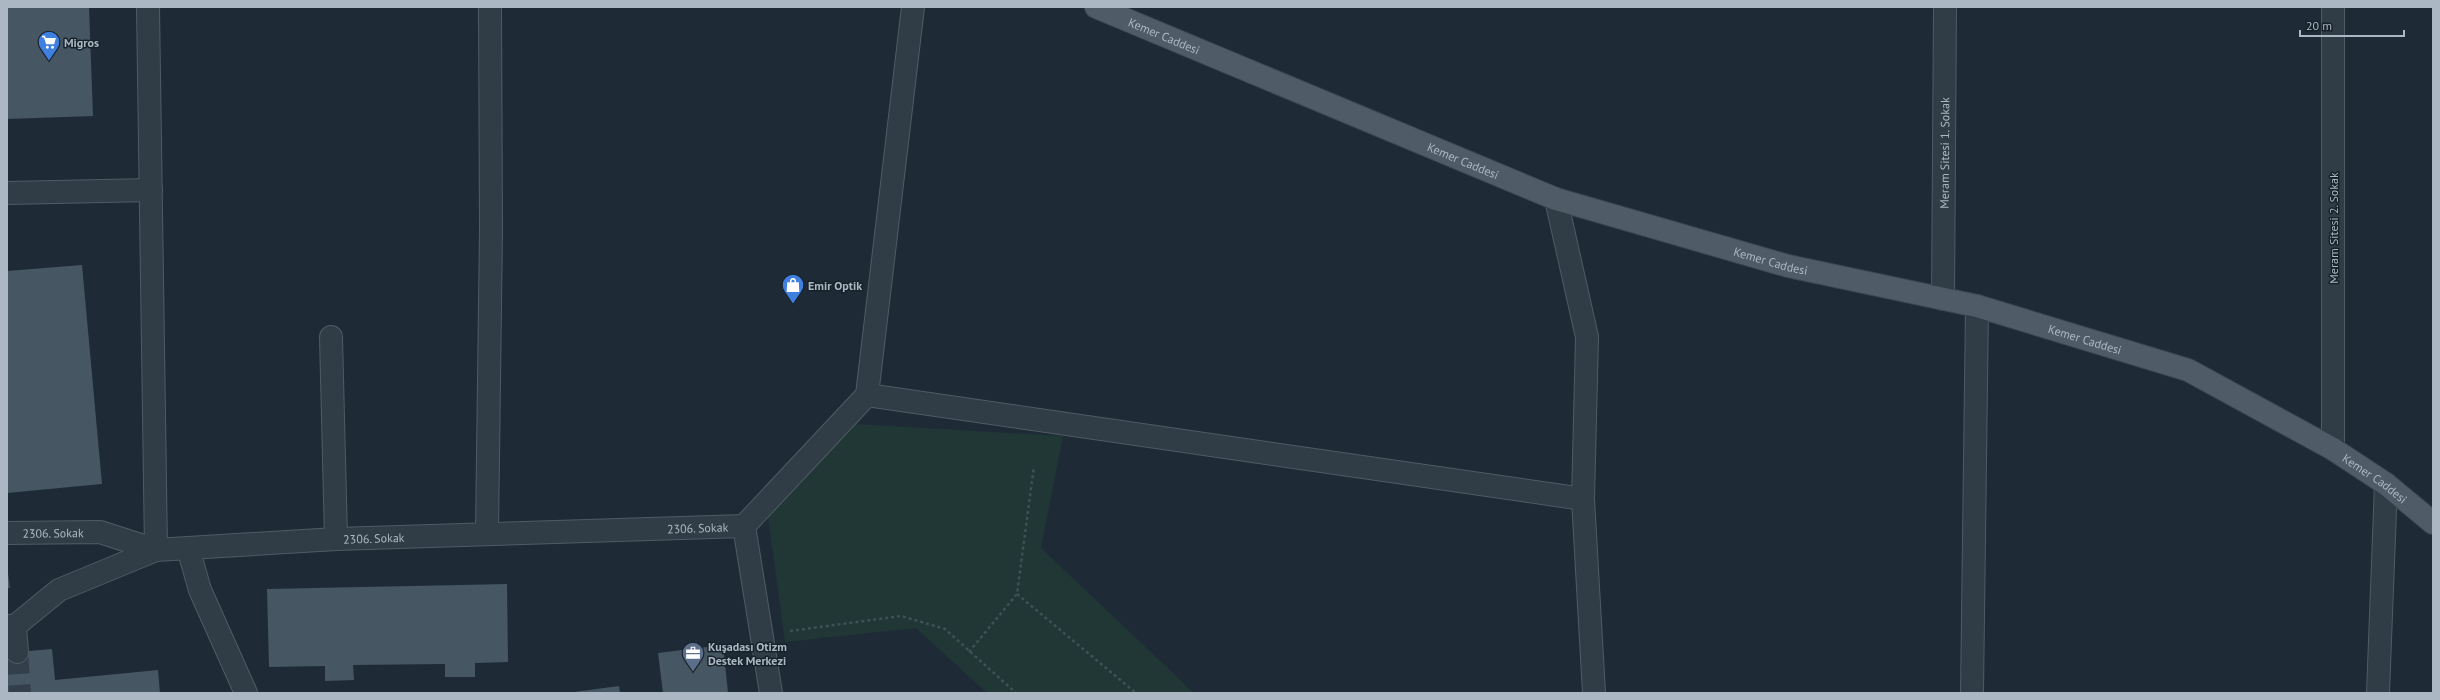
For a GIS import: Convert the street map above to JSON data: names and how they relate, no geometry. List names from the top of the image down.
{
  "streets": {
    "main road": ["Kemer Caddesi"],
    "street": ["Meram Sitesi 1. Sokak", "Meram Sitesi 2. Sokak", "2306. Sokak"]
  },
  "crossings": [
    ["Kemer Caddesi", "Meram Sitesi 1. Sokak"],
    ["Kemer Caddesi", "Meram Sitesi 2. Sokak"]
  ],
  "places": {
    "supermarket": ["Migros"],
    "shop": ["Emir Optik"],
    "office": ["Kuşadası Otizm Destek Merkezi"]
  },
  "scale_bar": "20 m"
}
